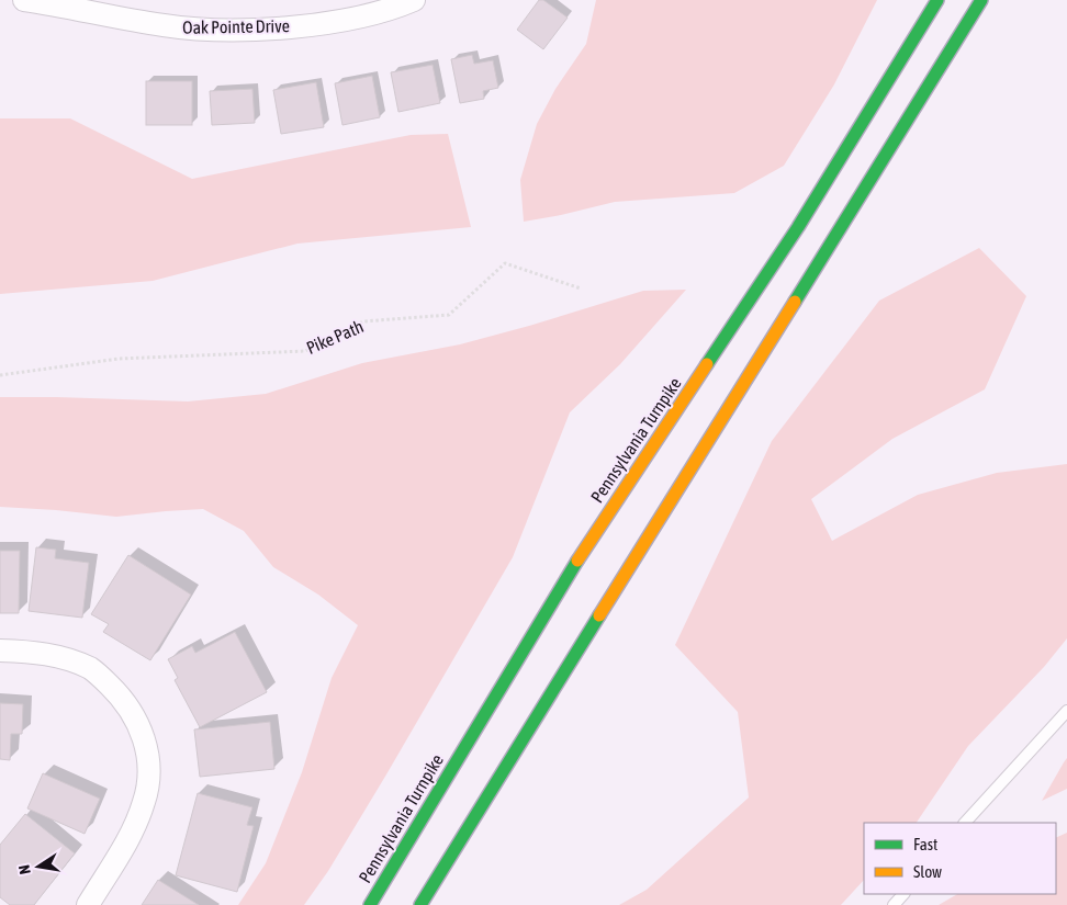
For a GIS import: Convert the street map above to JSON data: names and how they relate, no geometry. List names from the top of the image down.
{
  "streets": {
    "highway": ["Pennsylvania Turnpike"],
    "street": ["Oak Pointe Drive"],
    "path": ["Pike Path"]
  },
  "legend": ["Fast", "Slow"],
  "north": "left"
}
